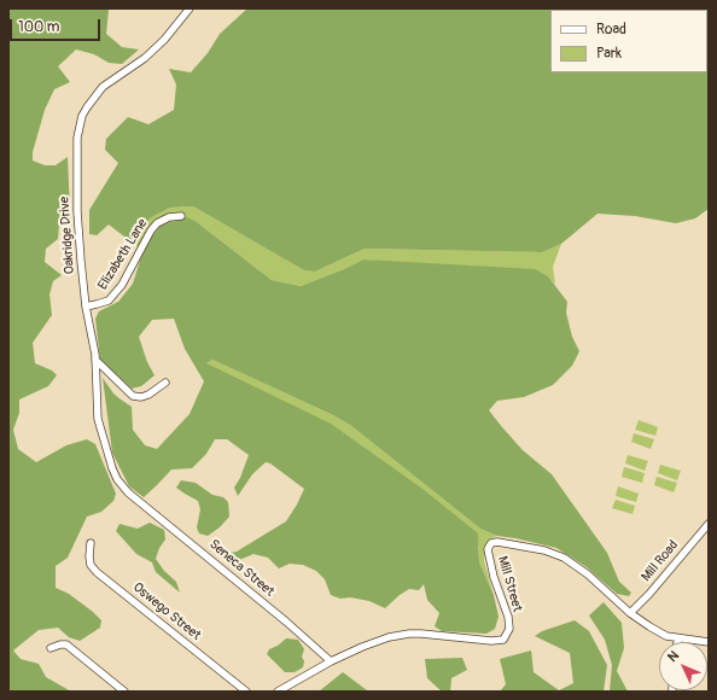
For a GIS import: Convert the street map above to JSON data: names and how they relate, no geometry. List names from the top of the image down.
{
  "streets": {
    "street": [
      "Oakridge Drive",
      "Elizabeth Lane",
      "Mill Road",
      "Seneca Street",
      "Mill Street",
      "Oswego Street"
    ]
  },
  "crossings": [
    ["Oakridge Drive", "Elizabeth Lane"],
    ["Oakridge Drive", "Seneca Street"],
    ["Mill Road", "Mill Street"],
    ["Seneca Street", "Mill Street"]
  ],
  "legend": ["Road", "Park"],
  "scale_bar": "100 m",
  "north": "top left"
}
